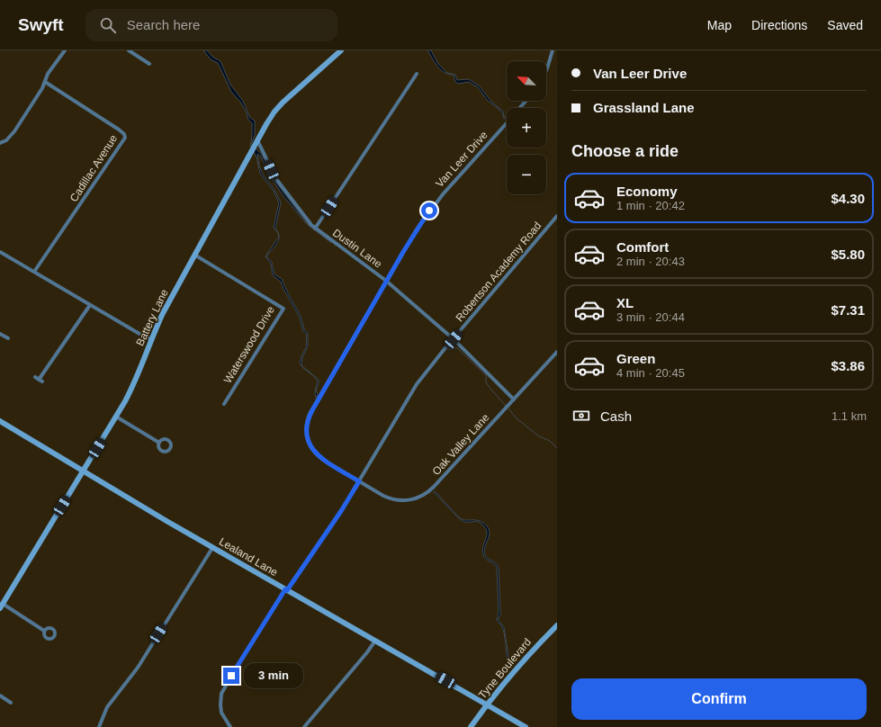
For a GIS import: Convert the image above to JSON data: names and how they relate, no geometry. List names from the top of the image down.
{
  "streets": {
    "street": [
      "Van Leer Drive",
      "Cadillac Avenue",
      "Dustin Lane",
      "Robertson Academy Road",
      "Battery Lane",
      "Waterswood Drive",
      "Oak Valley Lane",
      "Lealand Lane",
      "Tyne Boulevard"
    ]
  },
  "crossings": [
    ["Van Leer Drive", "Dustin Lane"],
    ["Van Leer Drive", "Robertson Academy Road"],
    ["Van Leer Drive", "Oak Valley Lane"],
    ["Dustin Lane", "Robertson Academy Road"],
    ["Dustin Lane", "Battery Lane"],
    ["Dustin Lane", "Oak Valley Lane"],
    ["Robertson Academy Road", "Oak Valley Lane"],
    ["Robertson Academy Road", "Lealand Lane"],
    ["Battery Lane", "Waterswood Drive"],
    ["Battery Lane", "Lealand Lane"],
    ["Lealand Lane", "Tyne Boulevard"]
  ],
  "north": "top left",
  "page": {
    "header": "Swyft",
    "search": "Search here",
    "nav": ["Map", "Directions", "Saved"],
    "banner": ["Van Leer Drive", "Grassland Lane"],
    "map_buttons": ["+", "−"],
    "heading": "Choose a ride",
    "list": [
      {
        "name": "Economy",
        "note": "1 min · 20:42",
        "value": "$4.30"
      },
      {
        "name": "Comfort",
        "note": "2 min · 20:43",
        "value": "$5.80"
      },
      {
        "name": "XL",
        "note": "3 min · 20:44",
        "value": "$7.31"
      },
      {
        "name": "Green",
        "note": "4 min · 20:45",
        "value": "$3.86"
      }
    ],
    "pay": ["Cash", "1.1 km"],
    "bubble": "3 min",
    "buttons": "Confirm"
  }
}
